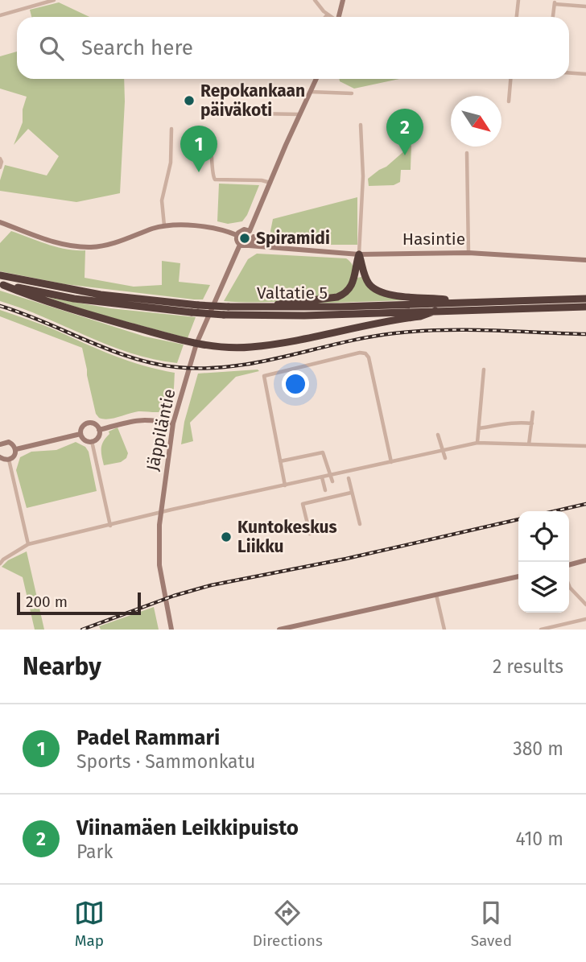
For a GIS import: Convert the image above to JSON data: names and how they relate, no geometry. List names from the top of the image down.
{
  "streets": {
    "highway": ["Valtatie 5"],
    "main road": ["Hasintie", "Jäppiläntie"]
  },
  "crossings": [
    ["Hasintie", "Jäppiläntie"]
  ],
  "places": ["Repokankaan päiväkoti", "Spiramidi", "Kuntokeskus Liikku"],
  "scale_bar": "200 m",
  "north": "bottom right",
  "page": {
    "search": "Search here",
    "pins": ["2", "1"],
    "scale": "200 m",
    "heading": ["Nearby", "2 results"],
    "list": [
      {
        "mark": "1",
        "name": "Padel Rammari",
        "note": "Sports · Sammonkatu",
        "value": "380 m"
      },
      {
        "mark": "2",
        "name": "Viinamäen Leikkipuisto",
        "note": "Park",
        "value": "410 m"
      }
    ],
    "nav": ["Map", "Directions", "Saved"]
  }
}
